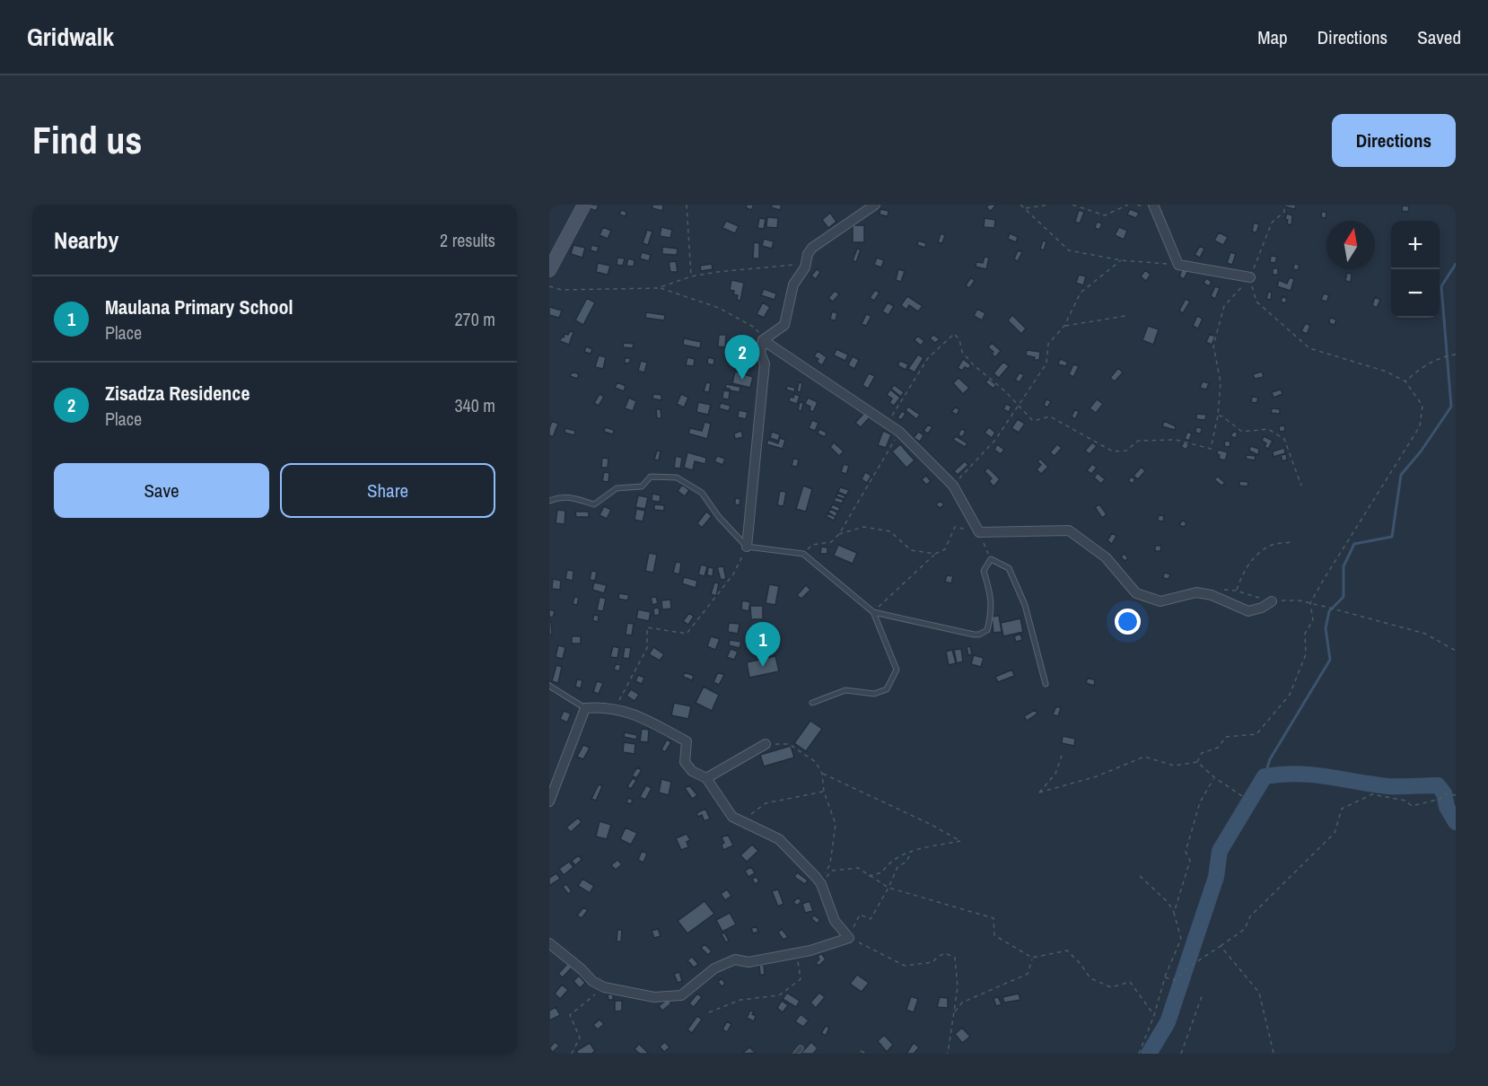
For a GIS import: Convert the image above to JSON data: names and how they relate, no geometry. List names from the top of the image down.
{
  "north": "top",
  "page": {
    "header": "Gridwalk",
    "nav": ["Map", "Directions", "Saved"],
    "buttons": [
      "Directions",
      ["Save", "Share"]
    ],
    "title": "Find us",
    "heading": ["Nearby", "2 results"],
    "map_buttons": ["+", "−"],
    "list": [
      {
        "mark": "1",
        "name": "Maulana Primary School",
        "note": "Place",
        "value": "270 m"
      },
      {
        "mark": "2",
        "name": "Zisadza Residence",
        "note": "Place",
        "value": "340 m"
      }
    ],
    "pins": ["2", "1"]
  }
}
